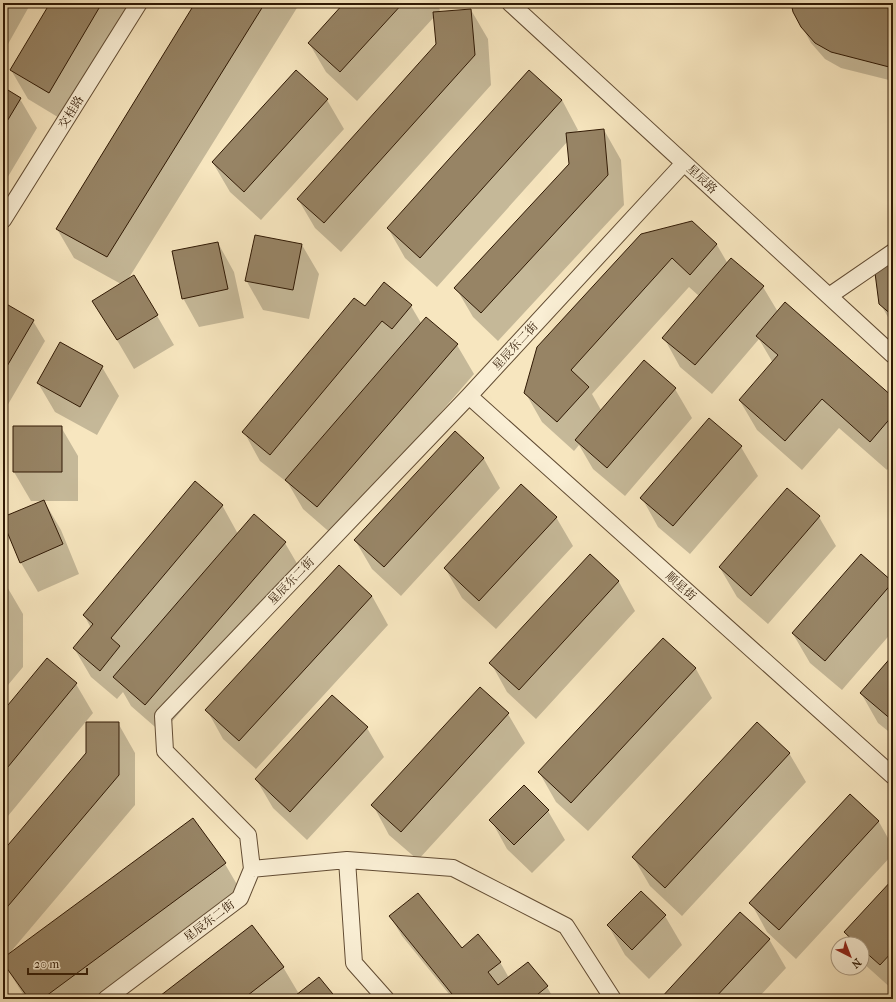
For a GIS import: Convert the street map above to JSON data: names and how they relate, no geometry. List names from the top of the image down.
{
  "streets": {
    "street": [
      "交桂路",
      "星辰路",
      "星辰东二街",
      "顺星街"
    ]
  },
  "crossings": [
    ["星辰路", "星辰东二街"],
    ["星辰东二街", "顺星街"]
  ],
  "scale_bar": "20 m",
  "north": "bottom right"
}
